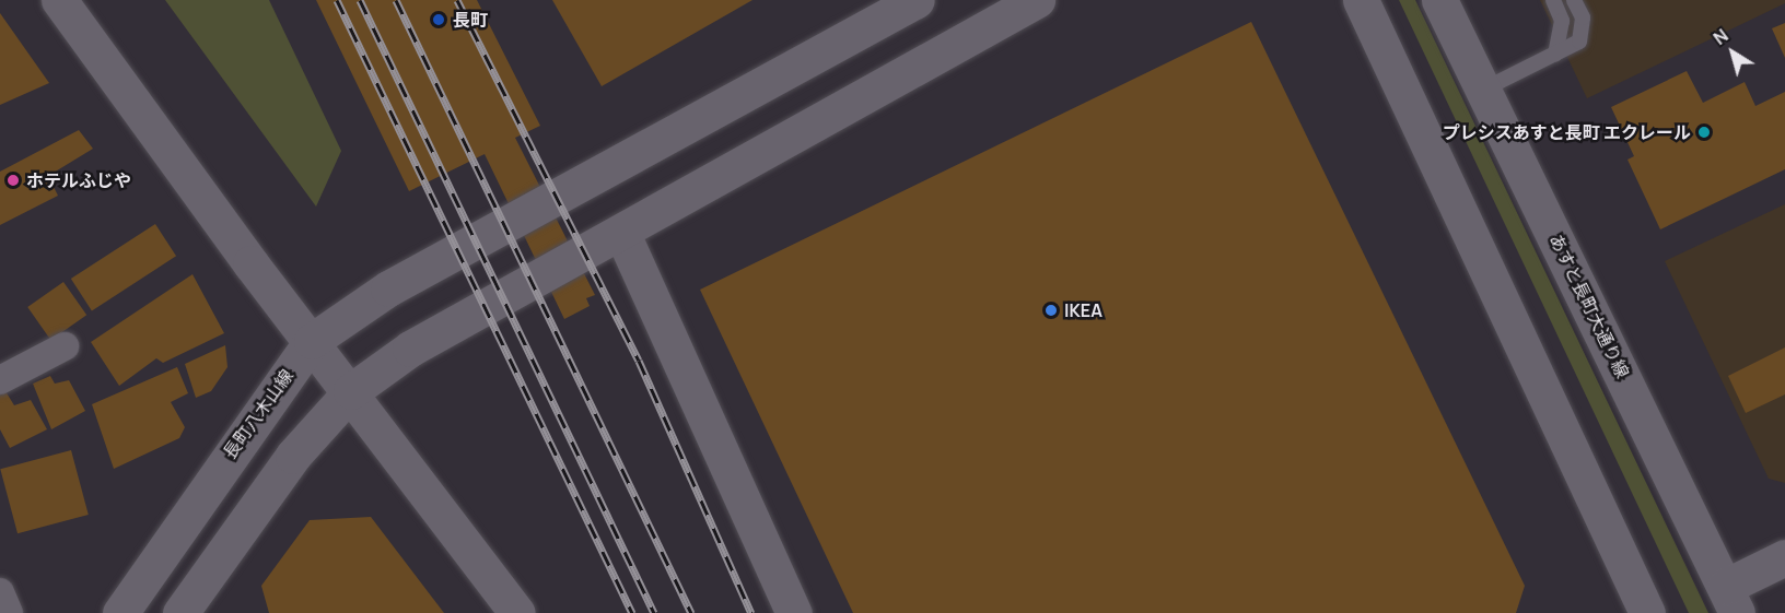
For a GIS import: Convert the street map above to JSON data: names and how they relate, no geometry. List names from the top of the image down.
{
  "streets": {
    "street": ["あすと長町大通り線", "長町八木山線"]
  },
  "places": [
    "長町",
    "プレシスあすと長町 エクレール",
    "ホテルふじや",
    "IKEA"
  ],
  "north": "top left"
}
